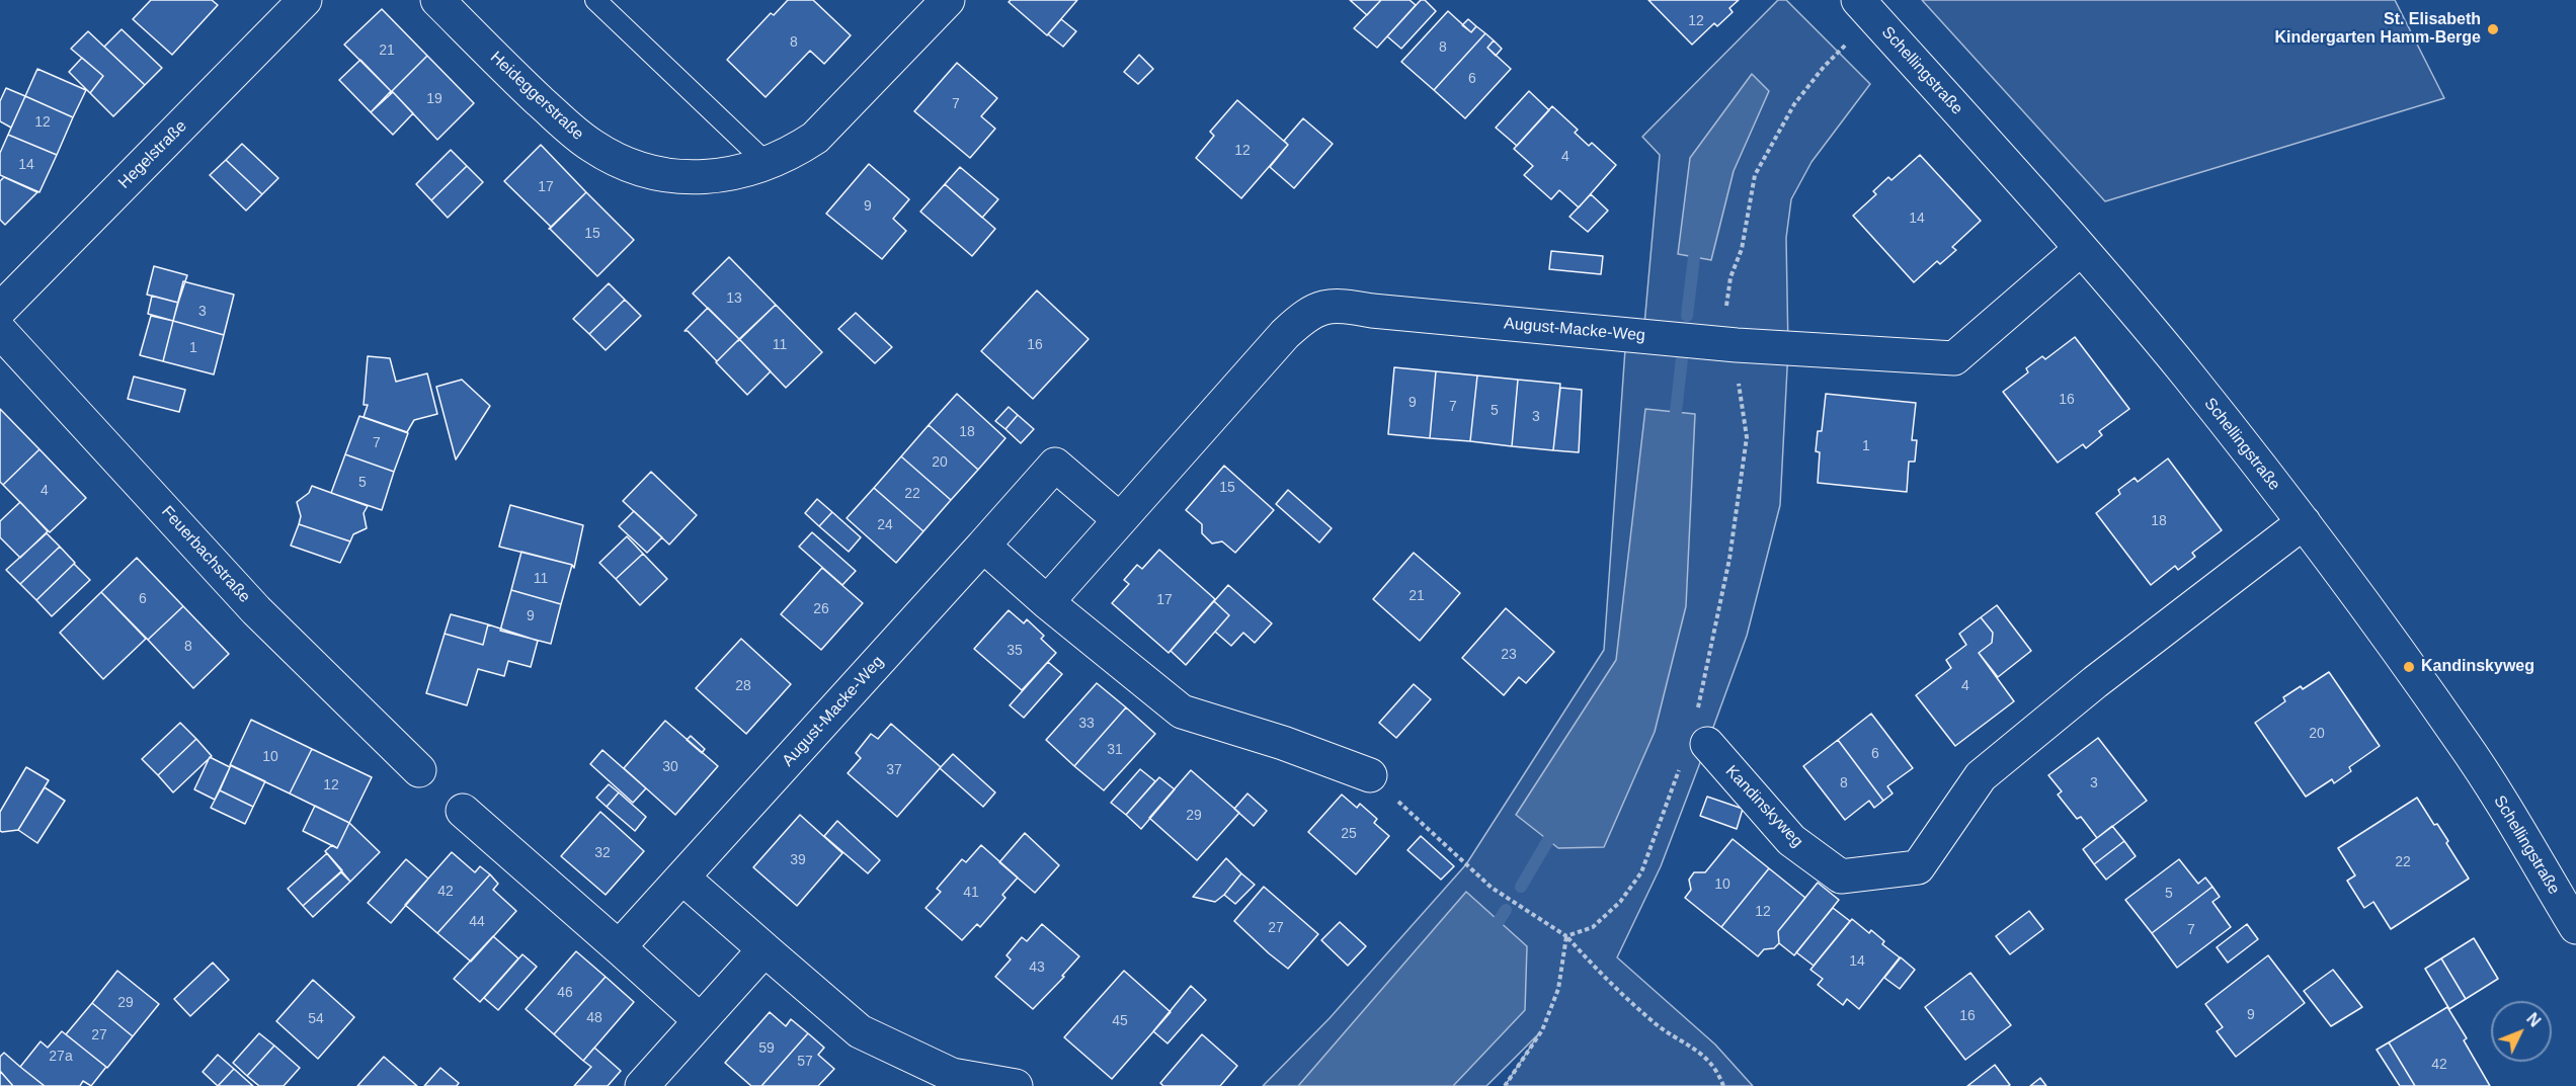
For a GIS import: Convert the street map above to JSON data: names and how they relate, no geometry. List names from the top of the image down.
{
  "streets": {
    "street": [
      "Schellingstraße",
      "Heideggerstraße",
      "Hegelstraße",
      "August-Macke-Weg",
      "Feuerbachstraße",
      "Kandinskyweg"
    ]
  },
  "crossings": [
    ["Schellingstraße", "August-Macke-Weg"],
    ["Schellingstraße", "Kandinskyweg"]
  ],
  "places": ["St. Elisabeth Kindergarten Hamm-Berge", "Kandinskyweg"],
  "house_numbers": [
    "12",
    "8",
    "8",
    "21",
    "6",
    "19",
    "7",
    "12",
    "12",
    "4",
    "14",
    "17",
    "9",
    "14",
    "15",
    "13",
    "3",
    "11",
    "16",
    "1",
    "16",
    "9",
    "7",
    "5",
    "3",
    "18",
    "7",
    "1",
    "20",
    "5",
    "15",
    "4",
    "22",
    "18",
    "24",
    "11",
    "21",
    "6",
    "17",
    "26",
    "9",
    "8",
    "35",
    "23",
    "28",
    "4",
    "33",
    "20",
    "31",
    "6",
    "10",
    "30",
    "37",
    "8",
    "3",
    "12",
    "29",
    "25",
    "32",
    "39",
    "22",
    "10",
    "42",
    "41",
    "5",
    "12",
    "44",
    "27",
    "7",
    "14",
    "43",
    "46",
    "29",
    "9",
    "16",
    "48",
    "54",
    "45",
    "27",
    "59",
    "27a",
    "57",
    "42"
  ],
  "north": "top right"
}
